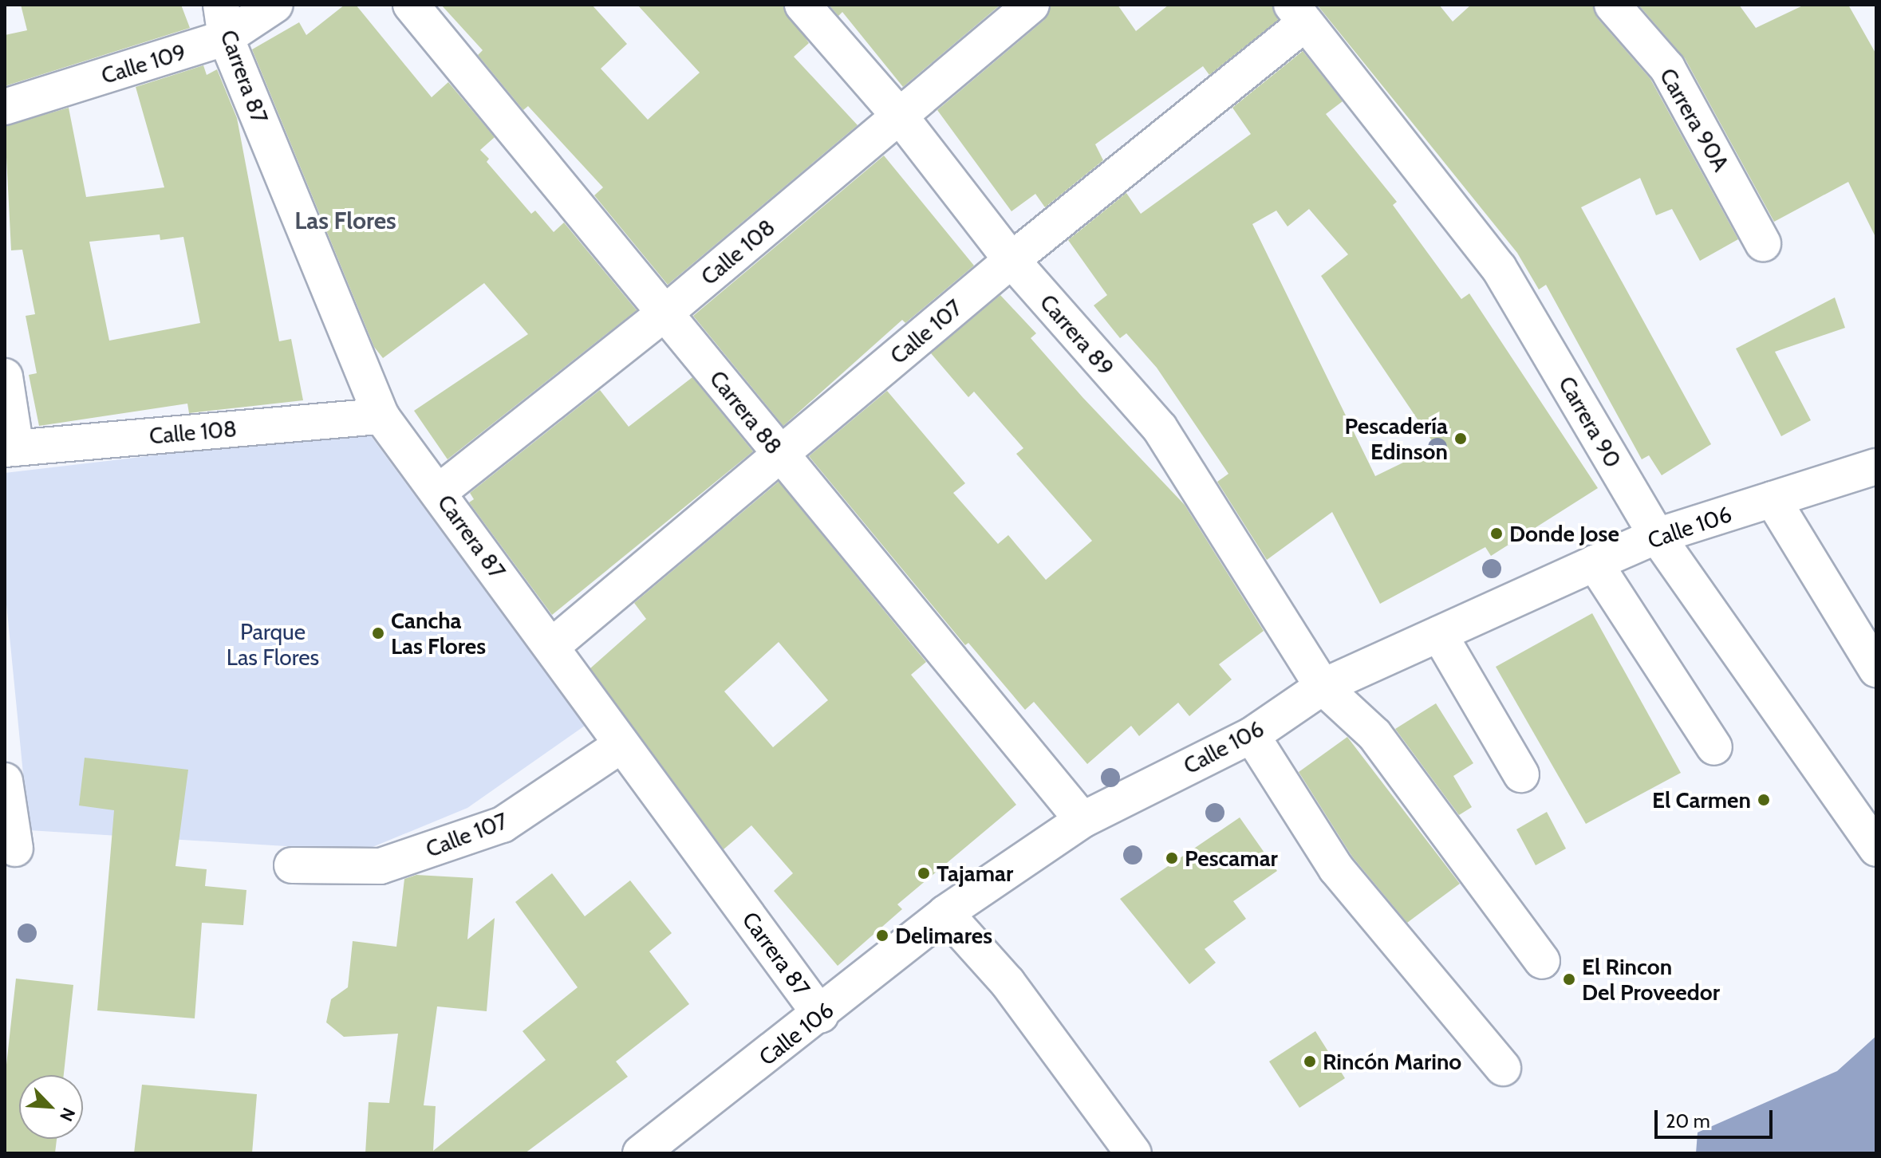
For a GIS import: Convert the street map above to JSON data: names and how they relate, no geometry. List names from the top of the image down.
{
  "streets": {
    "street": [
      "Calle 109",
      "Carrera 87",
      "Carrera 90A",
      "Calle 108",
      "Calle 107",
      "Carrera 89",
      "Carrera 88",
      "Carrera 90",
      "Calle 106"
    ]
  },
  "crossings": [
    ["Calle 109", "Carrera 87"],
    ["Carrera 87", "Calle 108"],
    ["Carrera 87", "Calle 107"],
    ["Carrera 87", "Calle 106"],
    ["Calle 108", "Carrera 89"],
    ["Calle 108", "Carrera 88"],
    ["Calle 107", "Carrera 89"],
    ["Calle 107", "Carrera 88"],
    ["Calle 107", "Carrera 90"],
    ["Carrera 89", "Calle 106"],
    ["Carrera 88", "Calle 106"],
    ["Carrera 90", "Calle 106"]
  ],
  "districts": ["Las Flores"],
  "parks": ["Parque Las Flores"],
  "places": [
    "Pescadería Edinson",
    "Donde Jose",
    "Cancha Las Flores",
    "El Carmen",
    "Pescamar",
    "Tajamar",
    "Delimares",
    "El Rincon Del Proveedor",
    "Rincón Marino"
  ],
  "scale_bar": "20 m",
  "north": "bottom right"
}
